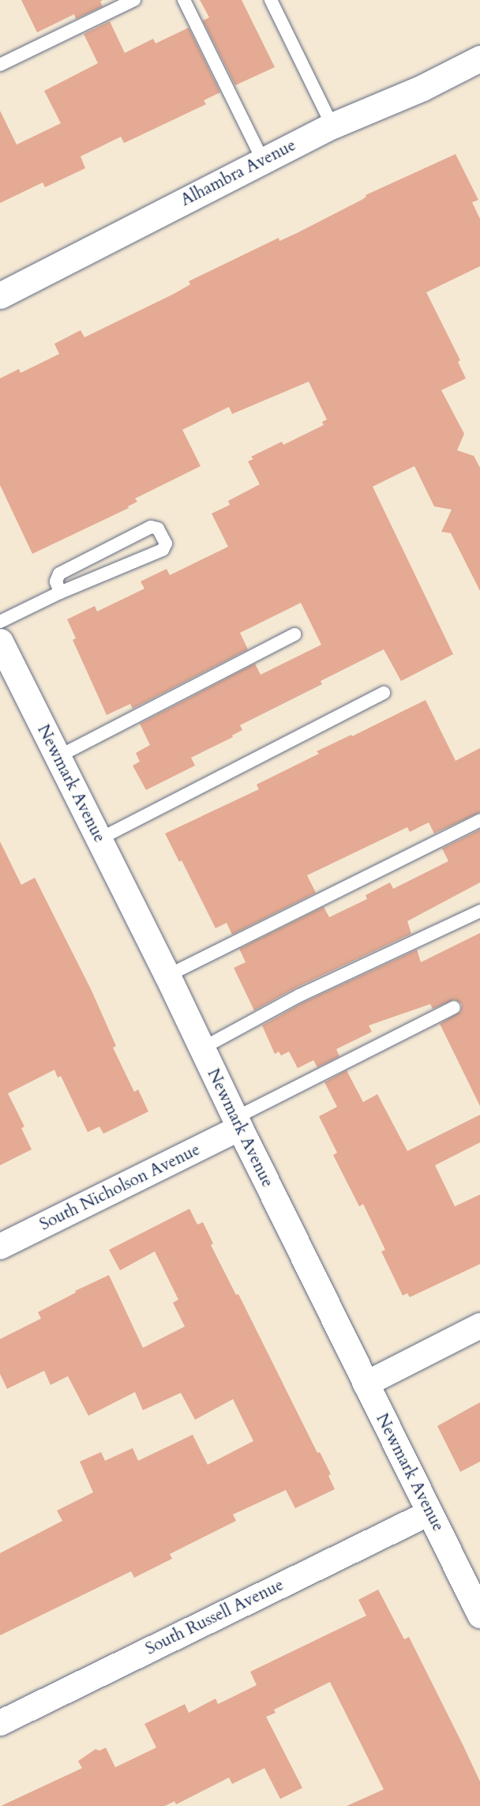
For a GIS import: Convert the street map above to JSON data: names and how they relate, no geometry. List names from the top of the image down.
{
  "streets": {
    "street": [
      "Alhambra Avenue",
      "Newmark Avenue",
      "South Nicholson Avenue",
      "South Russell Avenue"
    ]
  },
  "crossings": [
    ["Newmark Avenue", "South Nicholson Avenue"],
    ["Newmark Avenue", "South Russell Avenue"]
  ]
}
